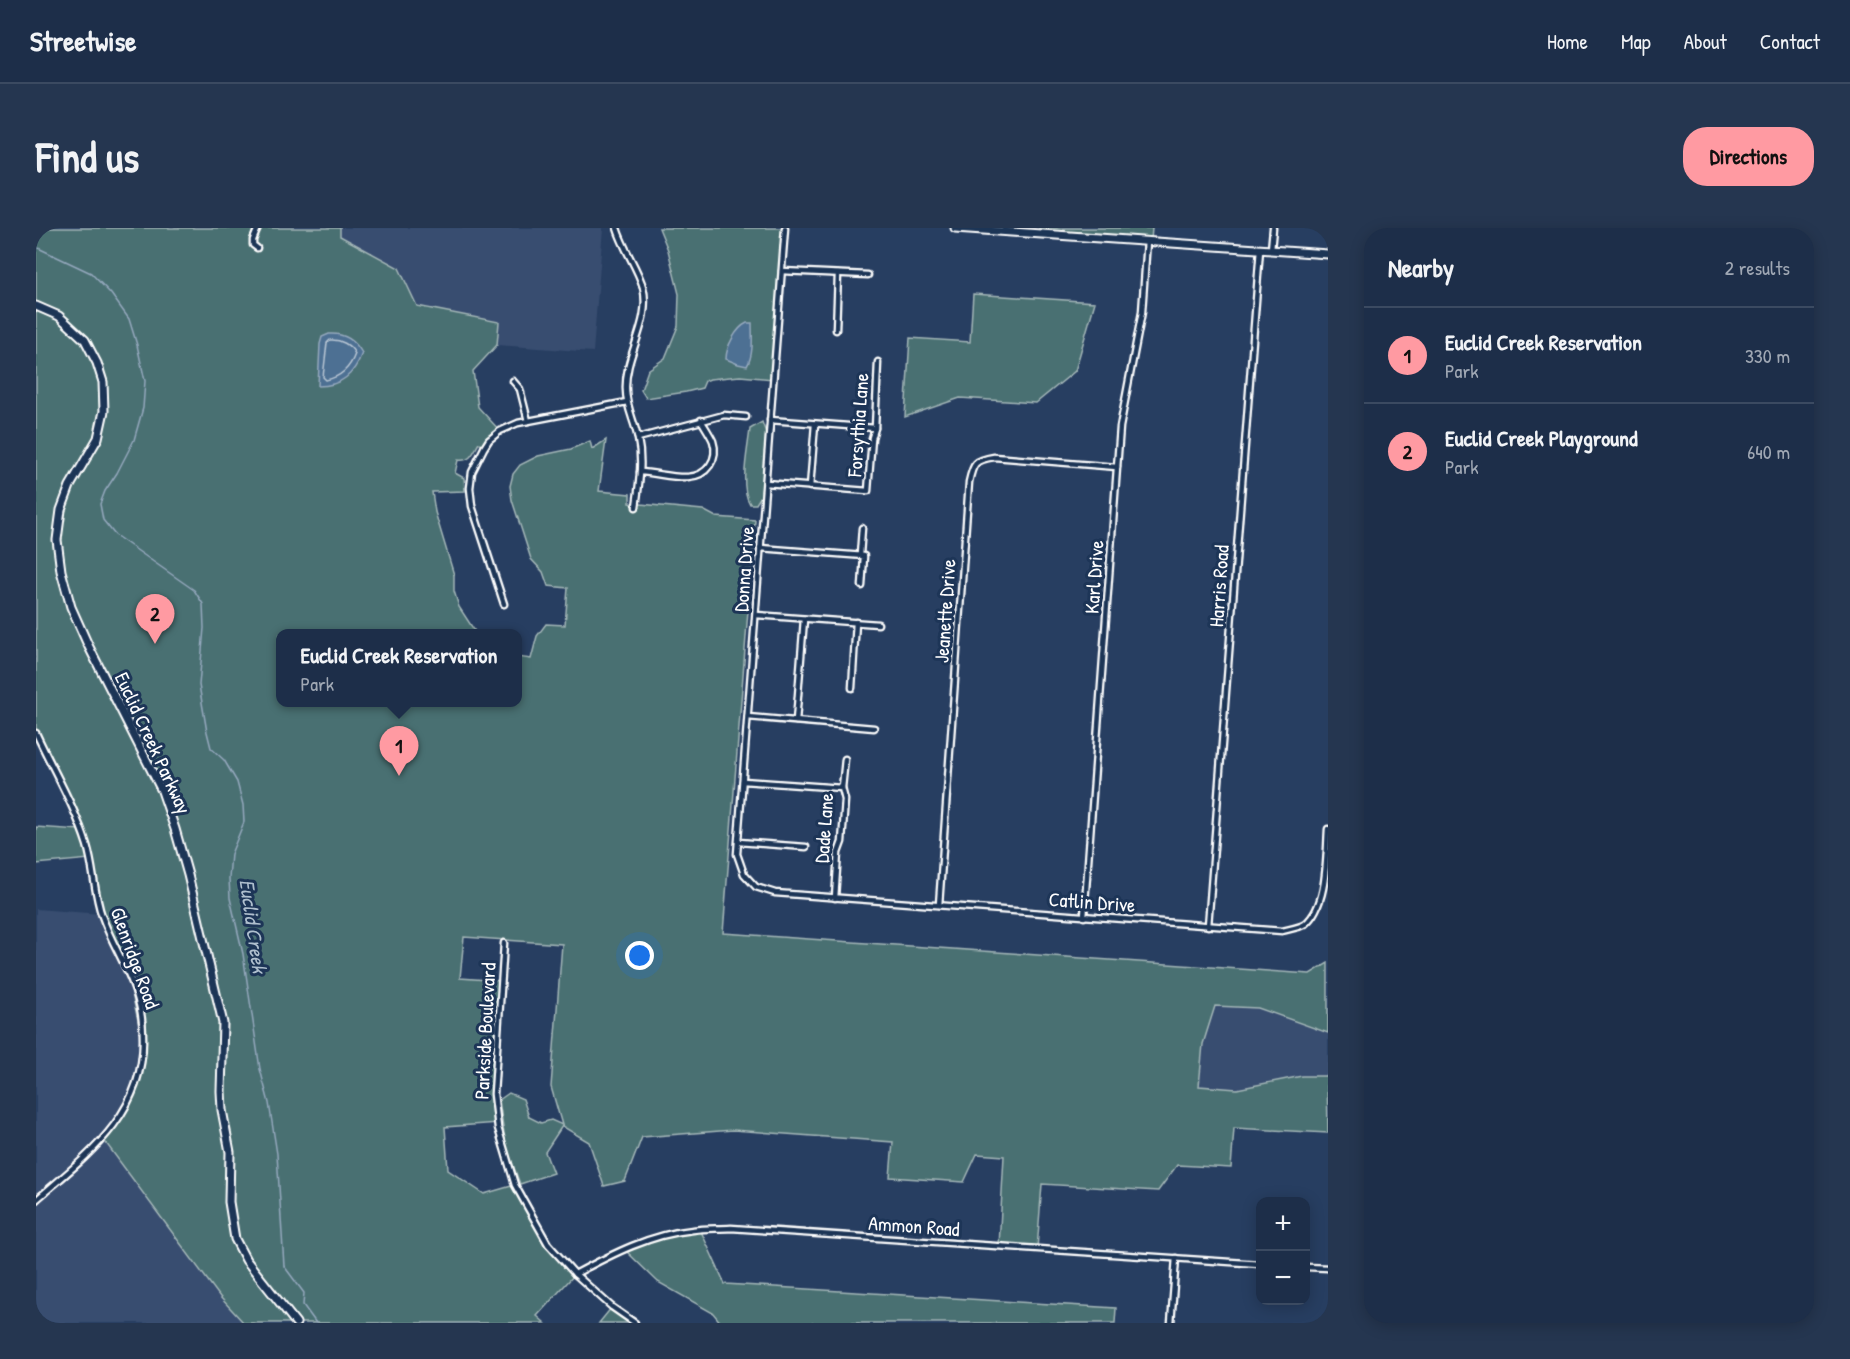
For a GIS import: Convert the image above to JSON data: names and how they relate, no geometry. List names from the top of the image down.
{
  "streets": {
    "street": [
      "Forsythia Lane",
      "Donna Drive",
      "Karl Drive",
      "Harris Road",
      "Jeanette Drive",
      "Euclid Creek Parkway",
      "Dade Lane",
      "Catlin Drive",
      "Glenridge Road",
      "Parkside Boulevard",
      "Ammon Road"
    ]
  },
  "crossings": [
    ["Donna Drive", "Catlin Drive"],
    ["Karl Drive", "Jeanette Drive"],
    ["Karl Drive", "Catlin Drive"],
    ["Harris Road", "Catlin Drive"],
    ["Jeanette Drive", "Catlin Drive"],
    ["Dade Lane", "Catlin Drive"],
    ["Parkside Boulevard", "Ammon Road"]
  ],
  "water": ["Euclid Creek"],
  "page": {
    "header": "Streetwise",
    "nav": [
      "Home",
      "Map",
      "About",
      "Contact"
    ],
    "buttons": "Directions",
    "title": "Find us",
    "heading": ["Nearby", "2 results"],
    "list": [
      {
        "mark": "1",
        "name": "Euclid Creek Reservation",
        "note": "Park",
        "value": "330 m"
      },
      {
        "mark": "2",
        "name": "Euclid Creek Playground",
        "note": "Park",
        "value": "640 m"
      }
    ],
    "pins": ["2", "1"],
    "popup": ["Euclid Creek Reservation", "Park"],
    "map_buttons": ["+", "−"]
  }
}
